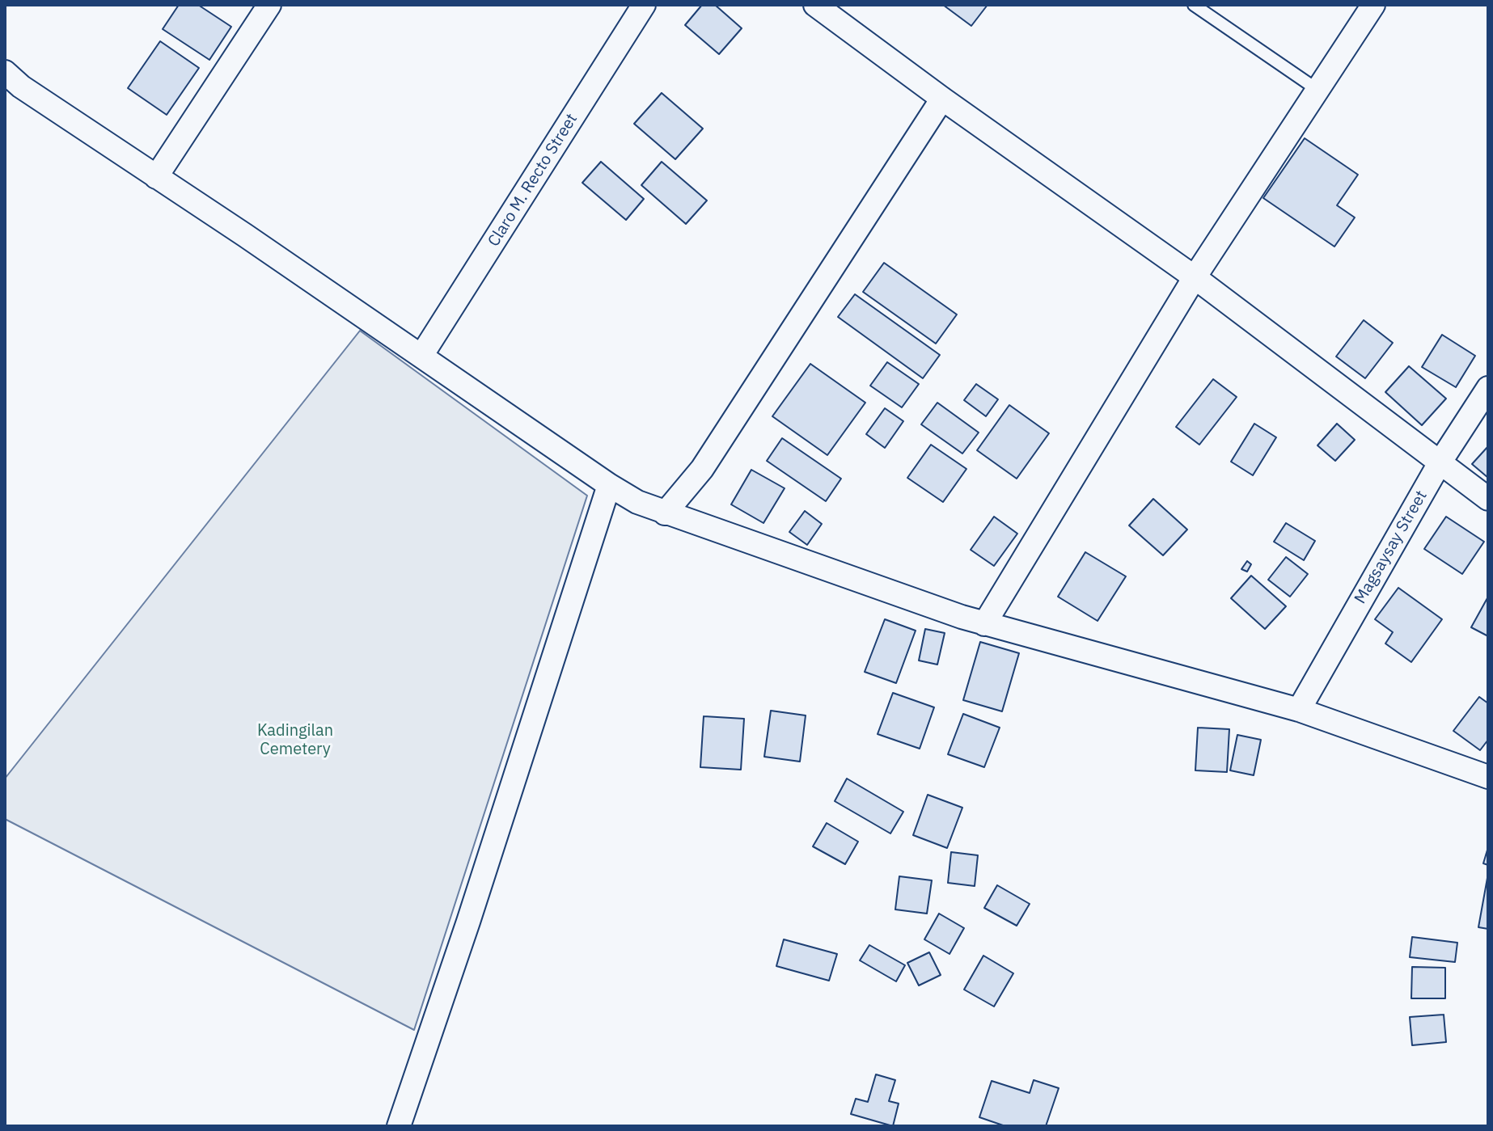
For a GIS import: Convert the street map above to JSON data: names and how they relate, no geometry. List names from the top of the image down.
{
  "streets": {
    "street": ["Claro M. Recto Street", "Magsaysay Street"]
  },
  "parks": ["Kadingilan Cemetery"]
}
